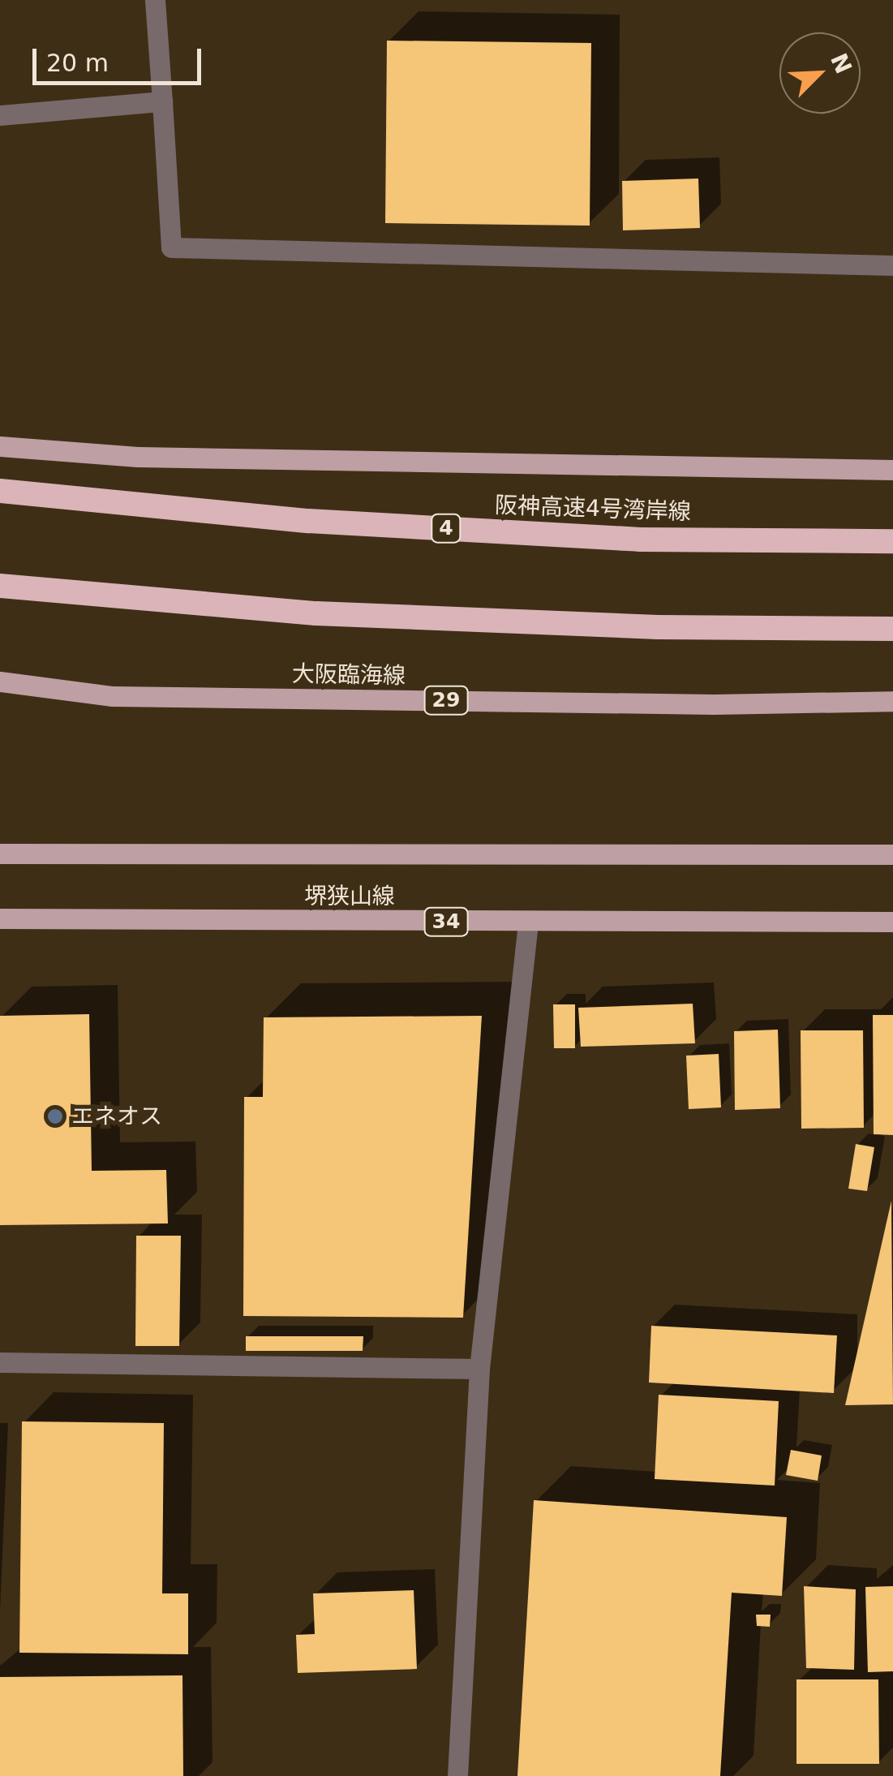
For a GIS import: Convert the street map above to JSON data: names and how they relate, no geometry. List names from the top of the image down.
{
  "streets": {
    "highway": ["阪神高速4号湾岸線", "4"],
    "main road": [
      "大阪臨海線",
      "29",
      "堺狭山線",
      "34"
    ]
  },
  "places": ["エネオス"],
  "scale_bar": "20 m",
  "north": "top right"
}
